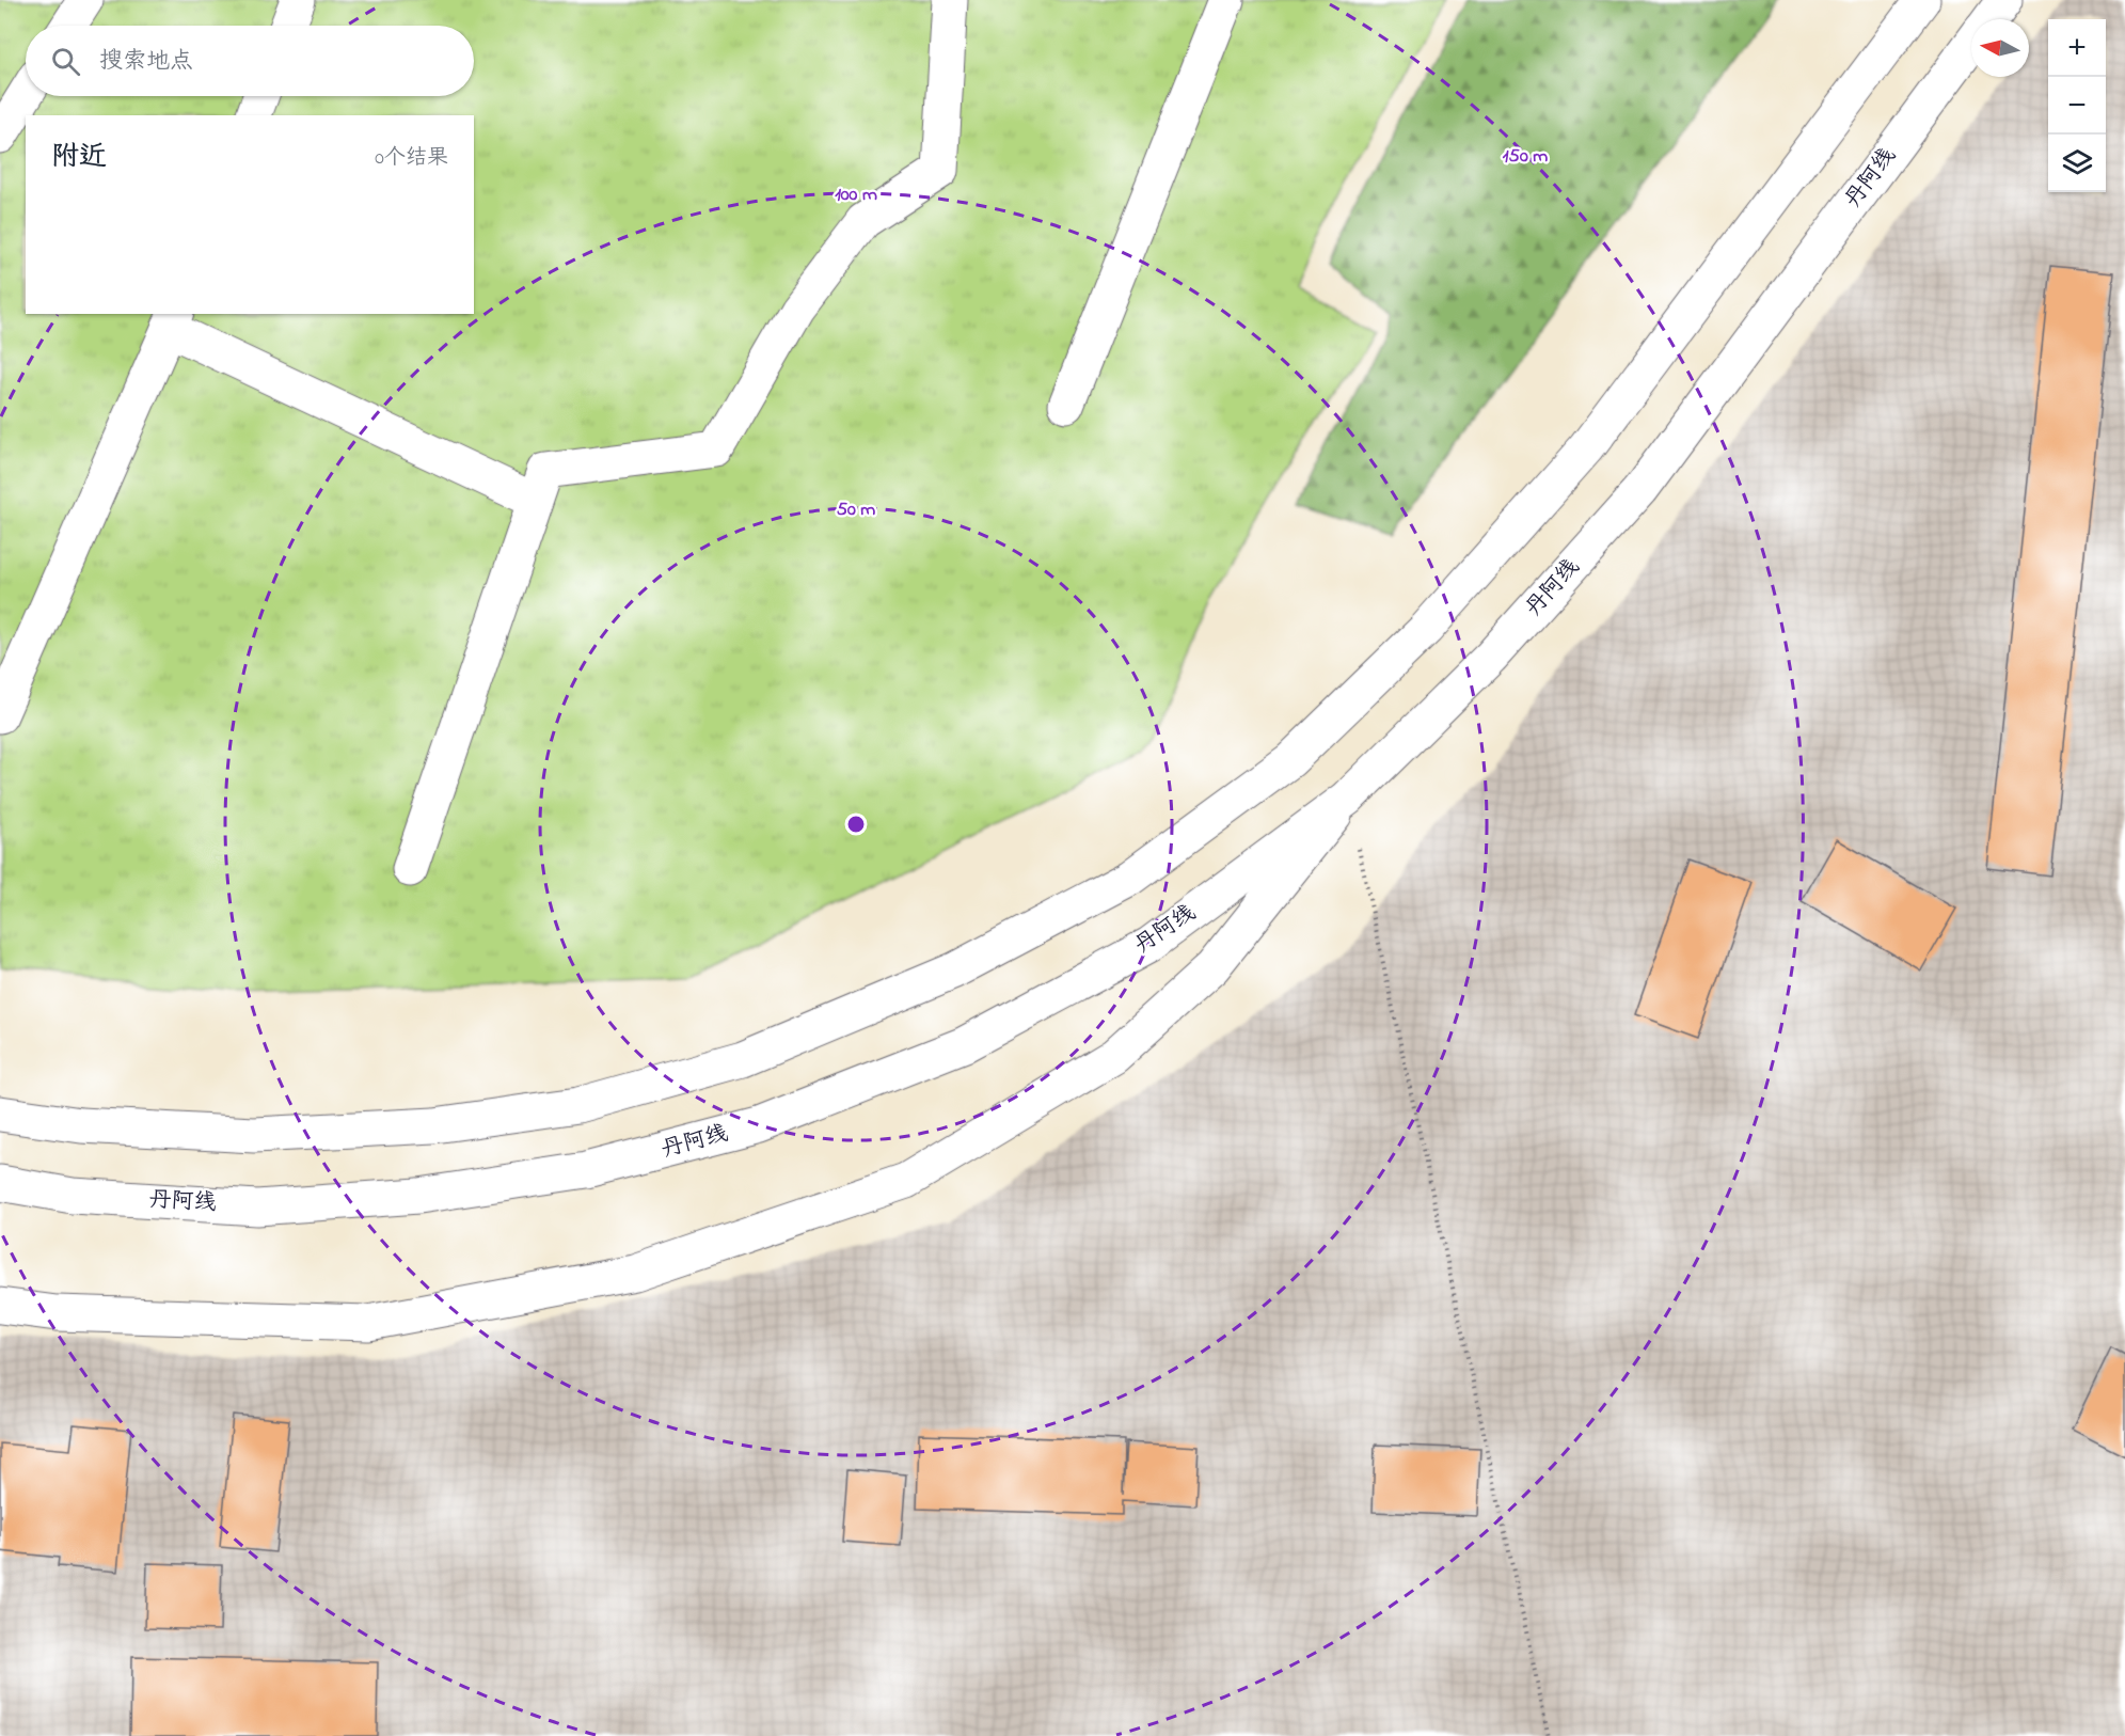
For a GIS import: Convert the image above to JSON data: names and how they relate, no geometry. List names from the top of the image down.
{
  "streets": {
    "main road": ["丹阿线"]
  },
  "north": "left",
  "page": {
    "map_buttons": ["+", "−"],
    "search": "搜索地点",
    "heading": ["附近", "0个结果"]
  },
  "rings": ["150 m", "100 m", "50 m"]
}
